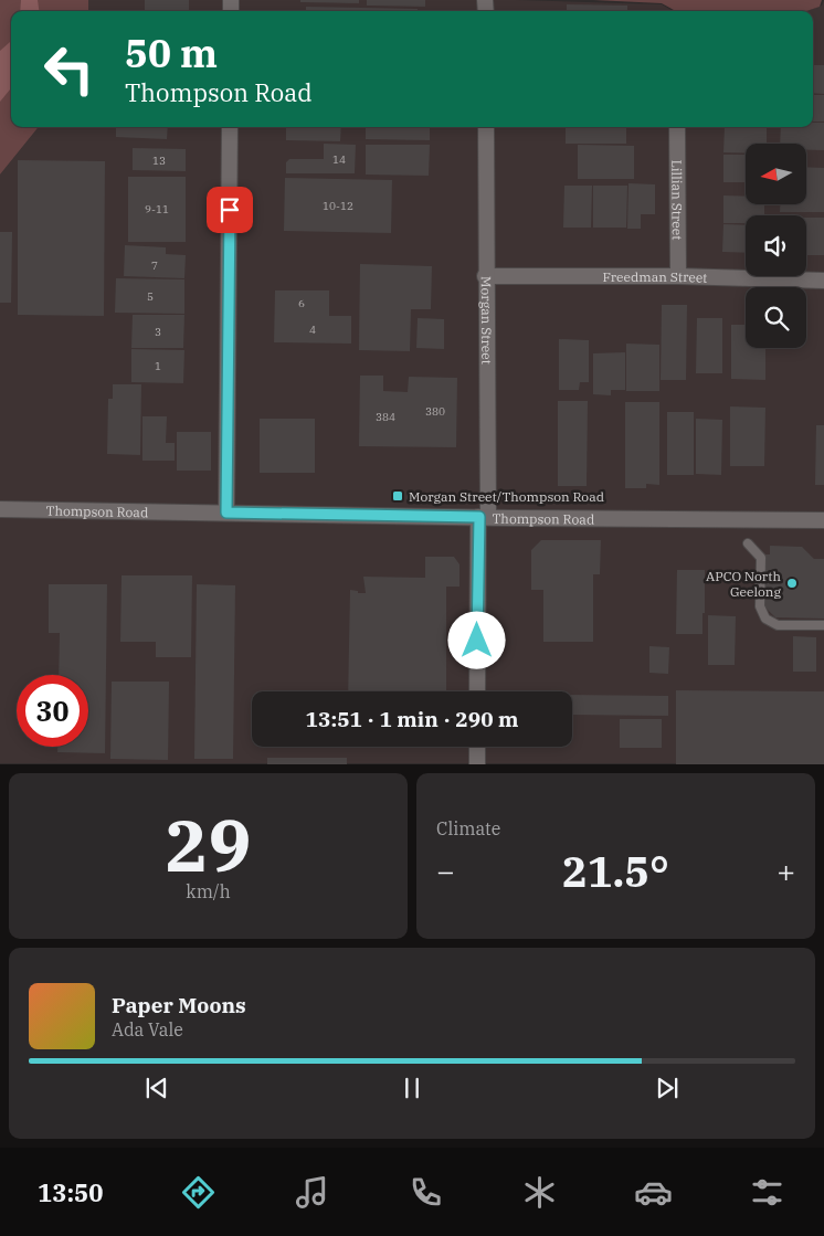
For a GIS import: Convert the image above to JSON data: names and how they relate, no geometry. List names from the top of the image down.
{
  "streets": {
    "main road": [
      "Lillian Street",
      "Freedman Street",
      "Morgan Street",
      "Thompson Road"
    ]
  },
  "crossings": [
    ["Lillian Street", "Freedman Street"],
    ["Freedman Street", "Morgan Street"],
    ["Morgan Street", "Thompson Road"]
  ],
  "places": {
    "transit": ["Morgan Street/Thompson Road"],
    "other": ["APCO North Geelong"]
  },
  "house_numbers": [
    "14",
    "13",
    "10-12",
    "9-11",
    "7",
    "5",
    "6",
    "4",
    "3",
    "1",
    "380",
    "384"
  ],
  "north": "left",
  "page": {
    "turn": ["50 m", "Thompson Road"],
    "limit": "30",
    "trip": "13:51 · 1 min · 290 m",
    "tile": [
      ["29", "km/h"],
      "Climate"
    ],
    "heat": ["−", "21.5°", "+"],
    "song": ["Paper Moons", "Ada Vale"],
    "tabs": "13:50"
  }
}
